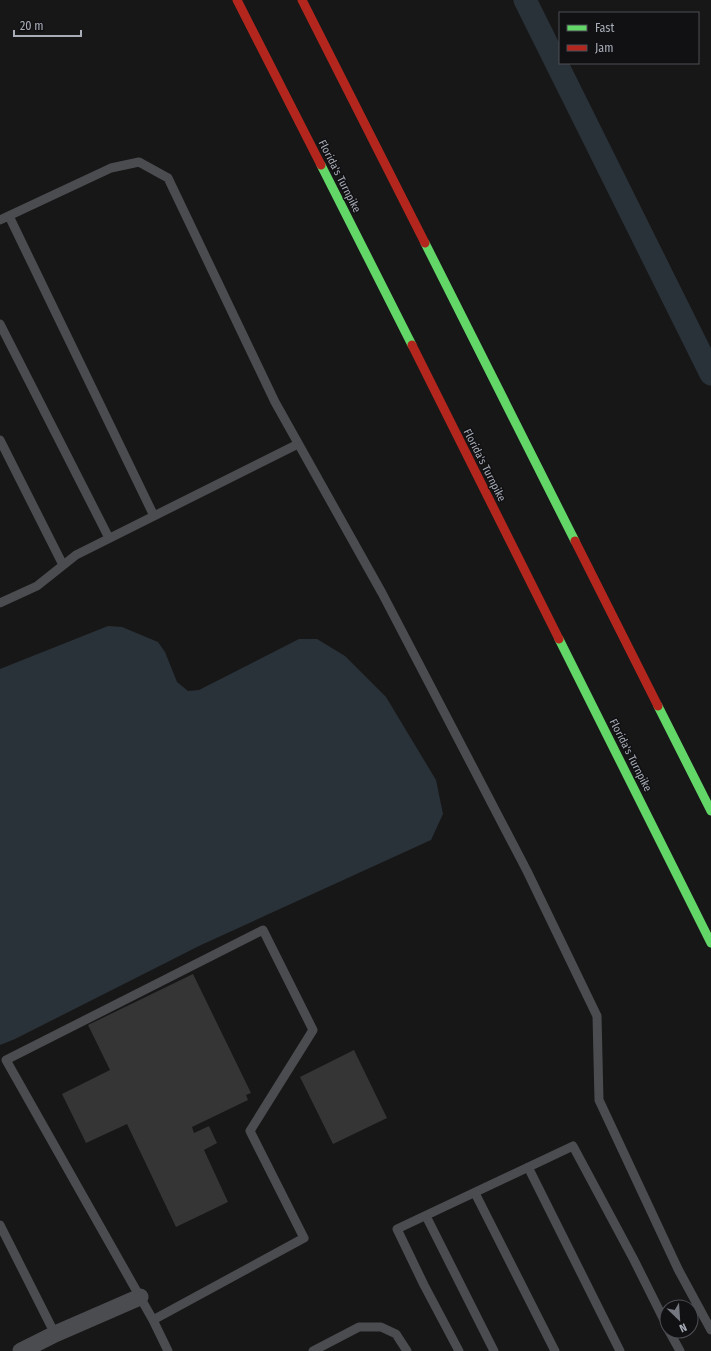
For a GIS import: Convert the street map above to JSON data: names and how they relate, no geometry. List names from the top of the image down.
{
  "streets": {
    "highway": ["Florida's Turnpike"]
  },
  "legend": ["Fast", "Jam"],
  "scale_bar": "20 m",
  "north": "bottom right"
}
